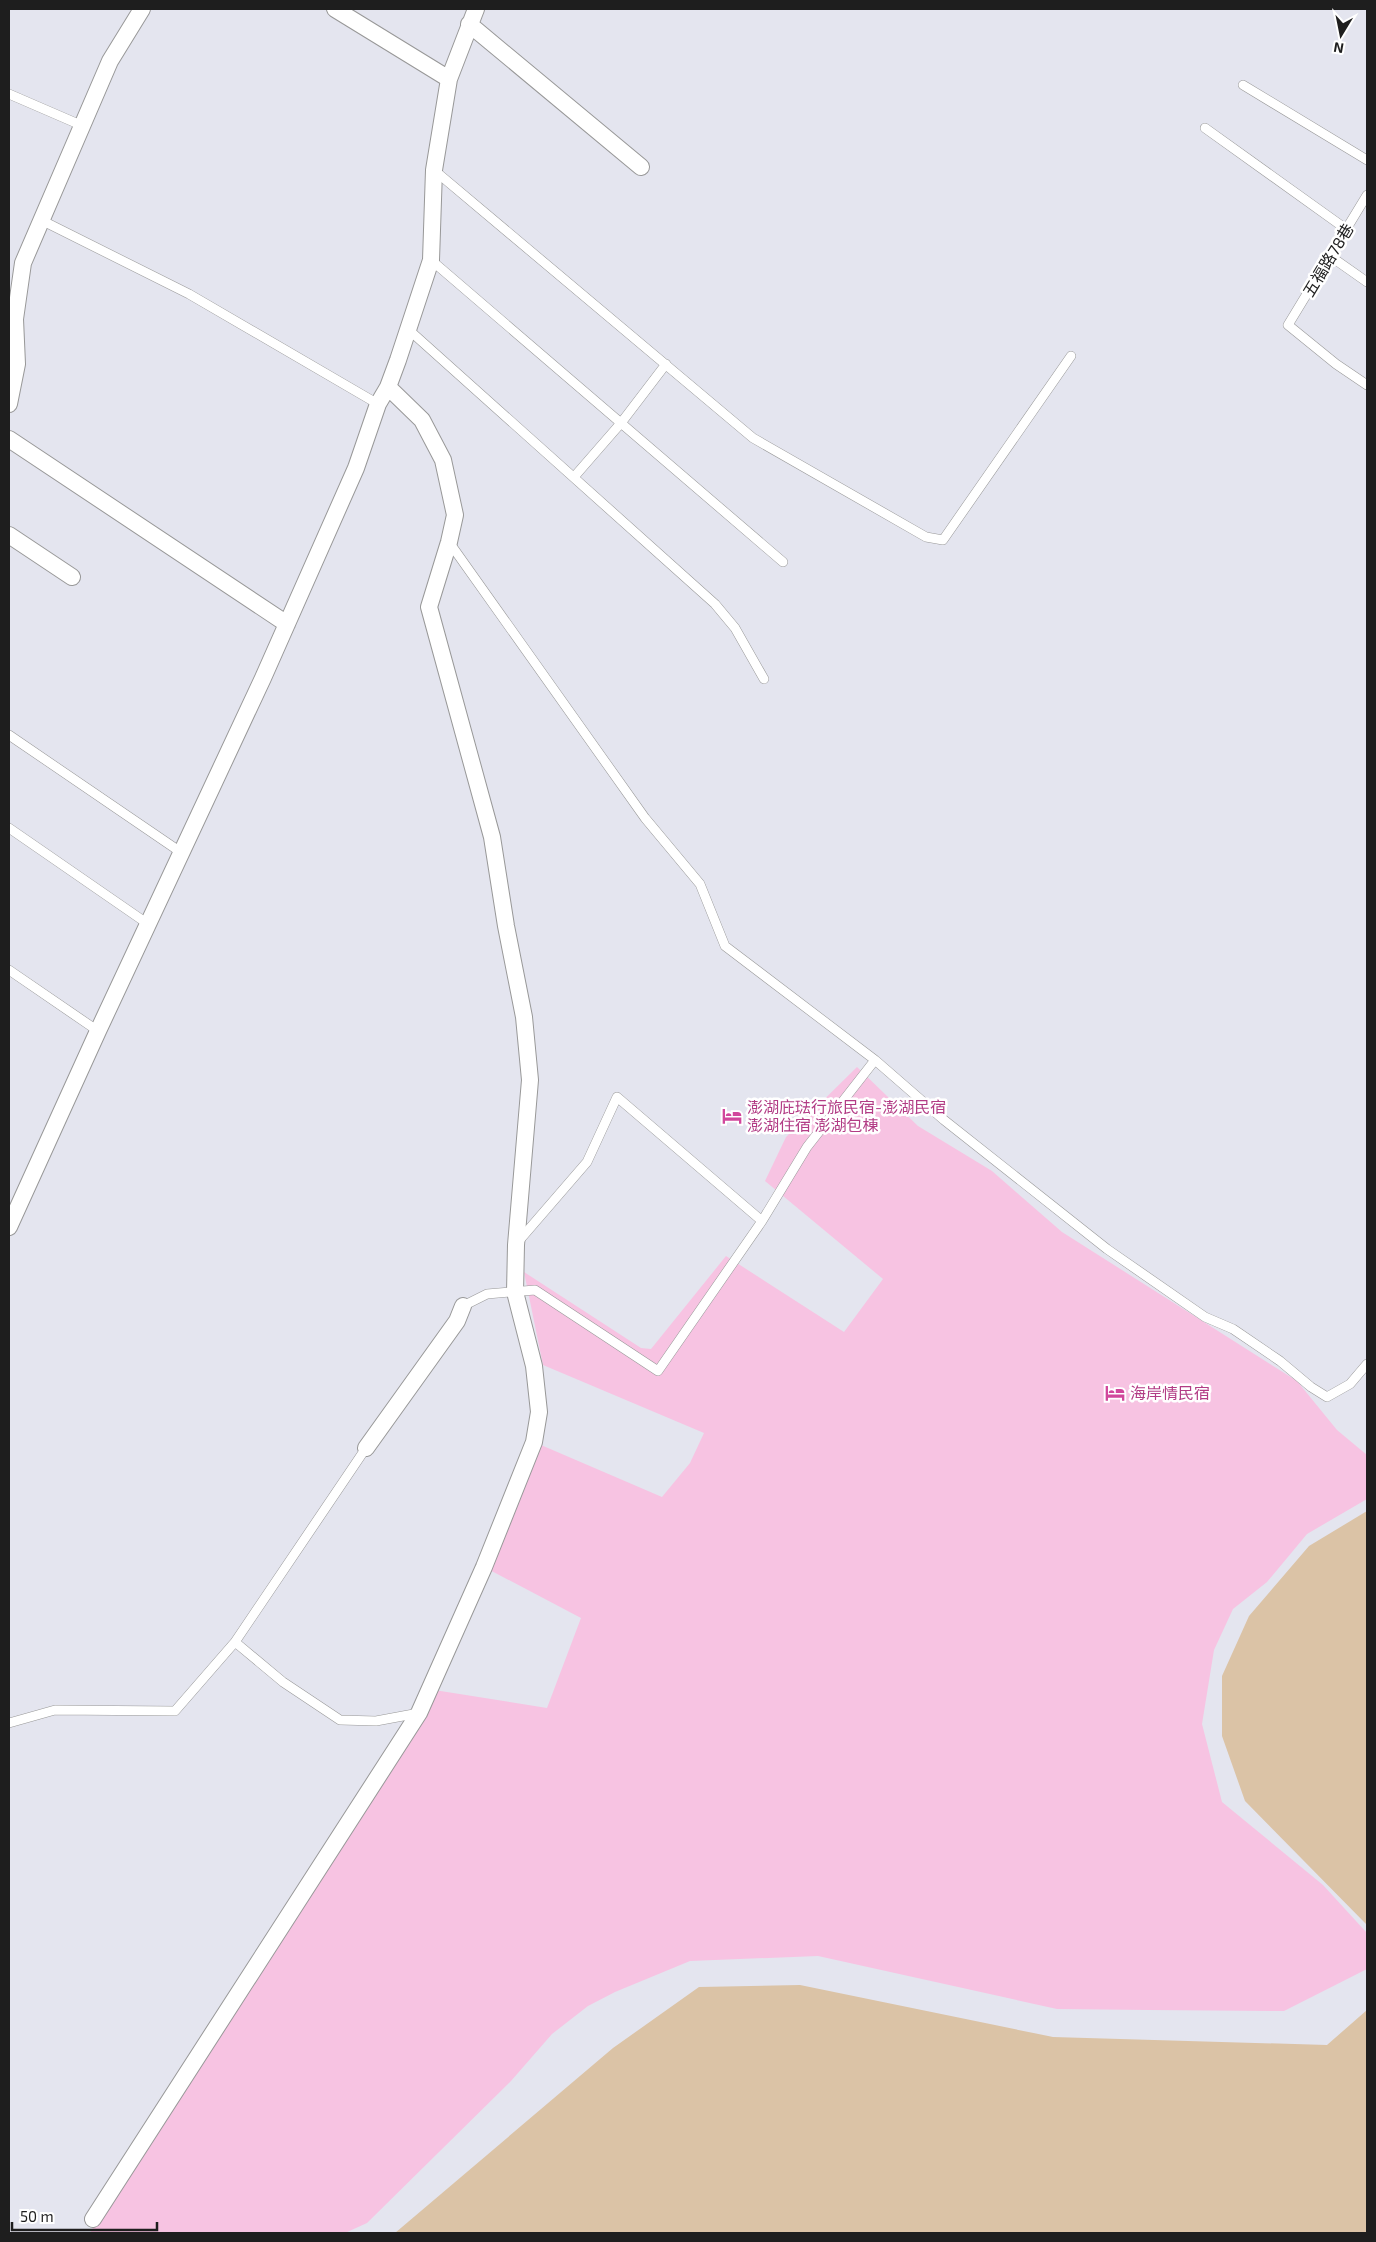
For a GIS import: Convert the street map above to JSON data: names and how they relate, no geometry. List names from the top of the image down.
{
  "streets": {
    "lane": ["五福路78巷"]
  },
  "places": {
    "hotel": ["澎湖庇琺行旅民宿-澎湖民宿 澎湖住宿 澎湖包棟", "海岸情民宿"]
  },
  "scale_bar": "50 m",
  "north": "bottom"
}
